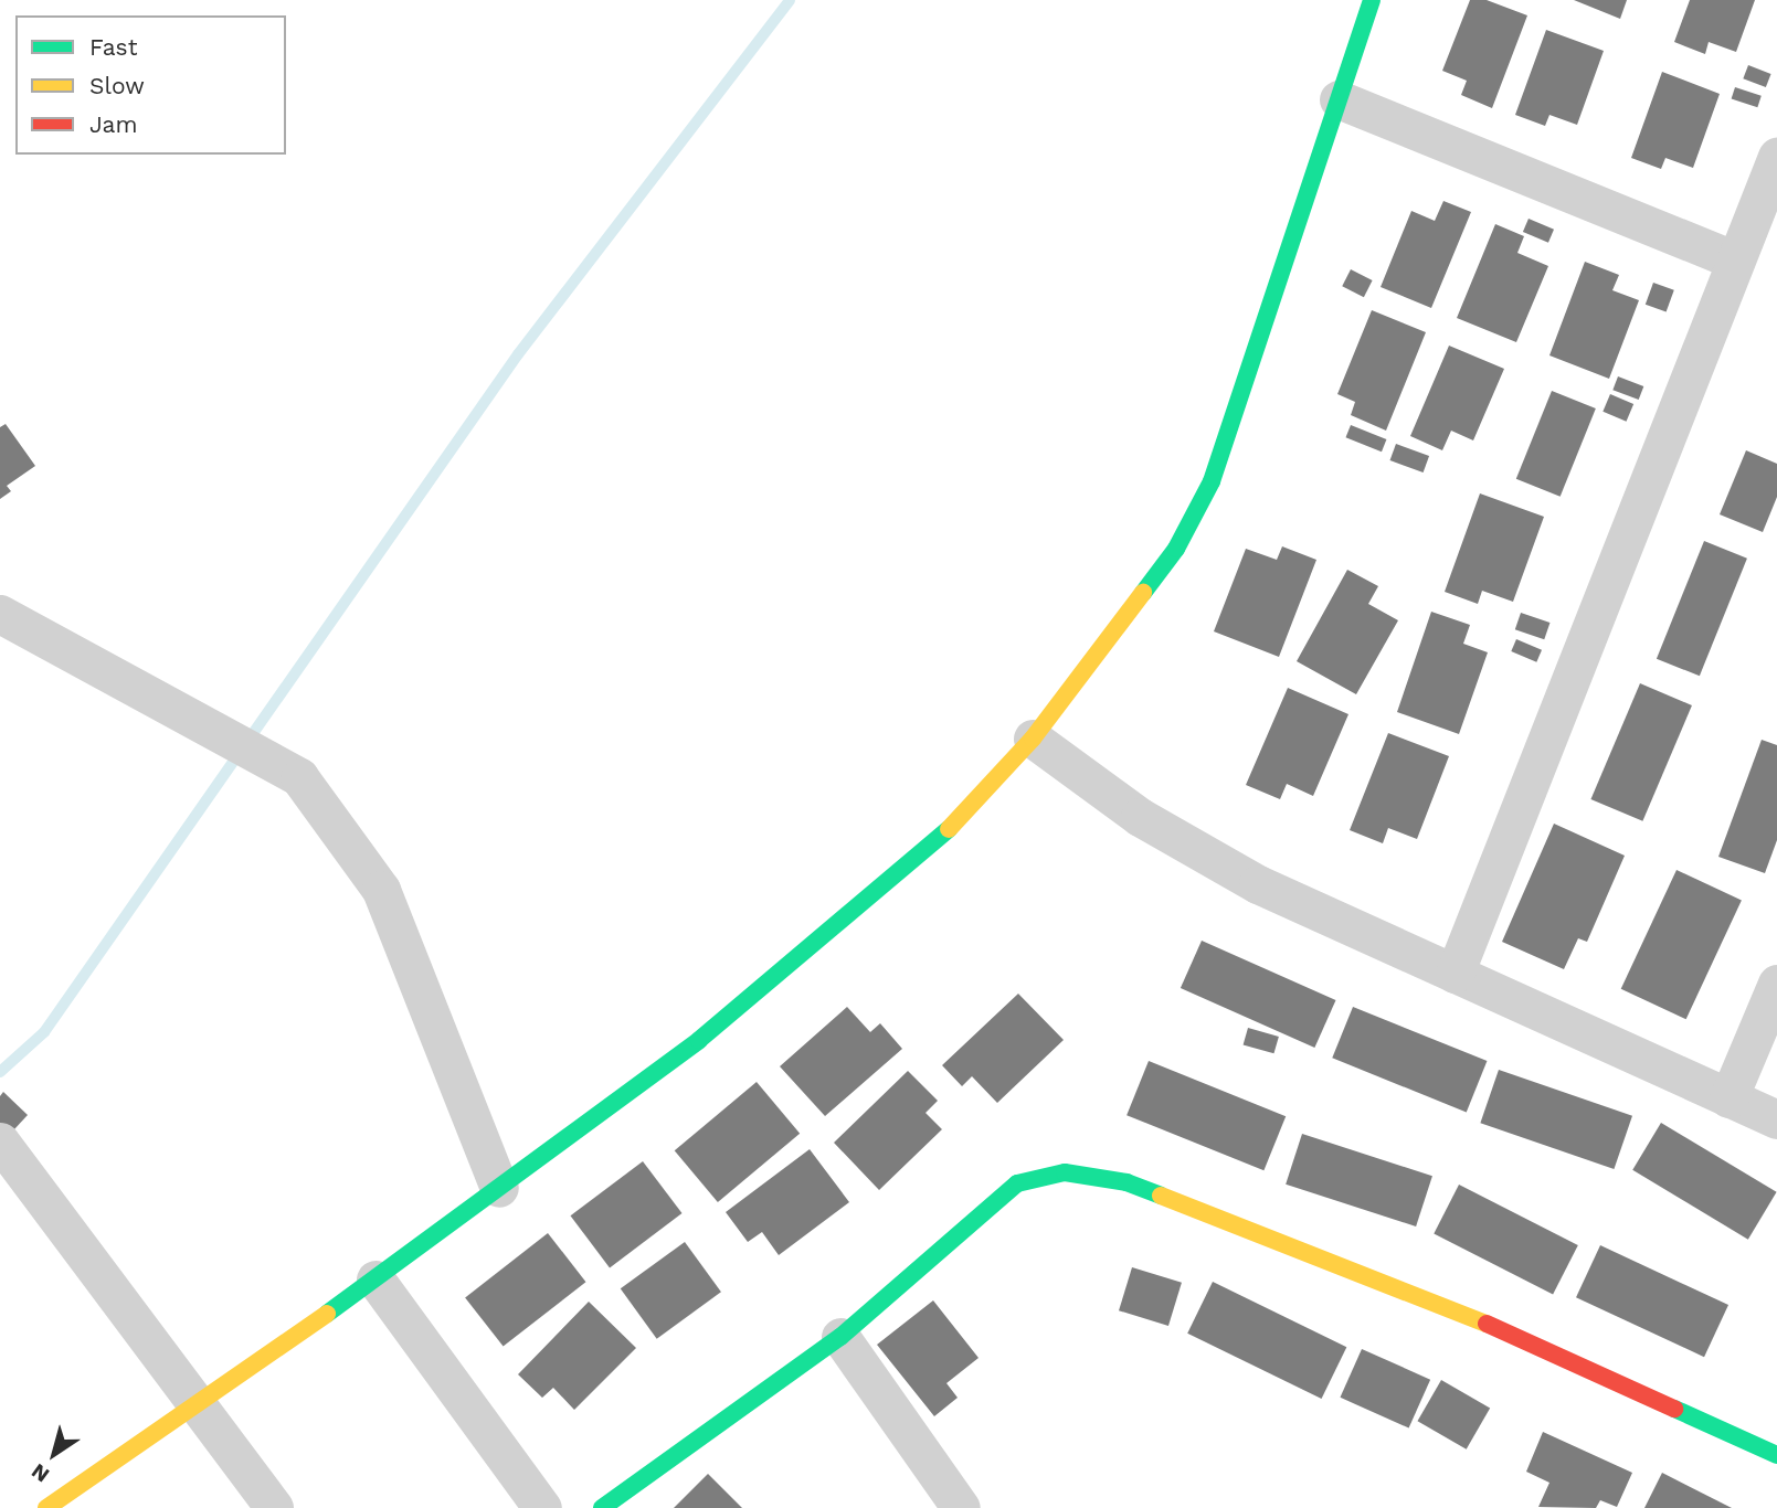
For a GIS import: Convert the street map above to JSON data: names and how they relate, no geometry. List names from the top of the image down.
{
  "legend": ["Fast", "Slow", "Jam"],
  "north": "bottom left"
}
